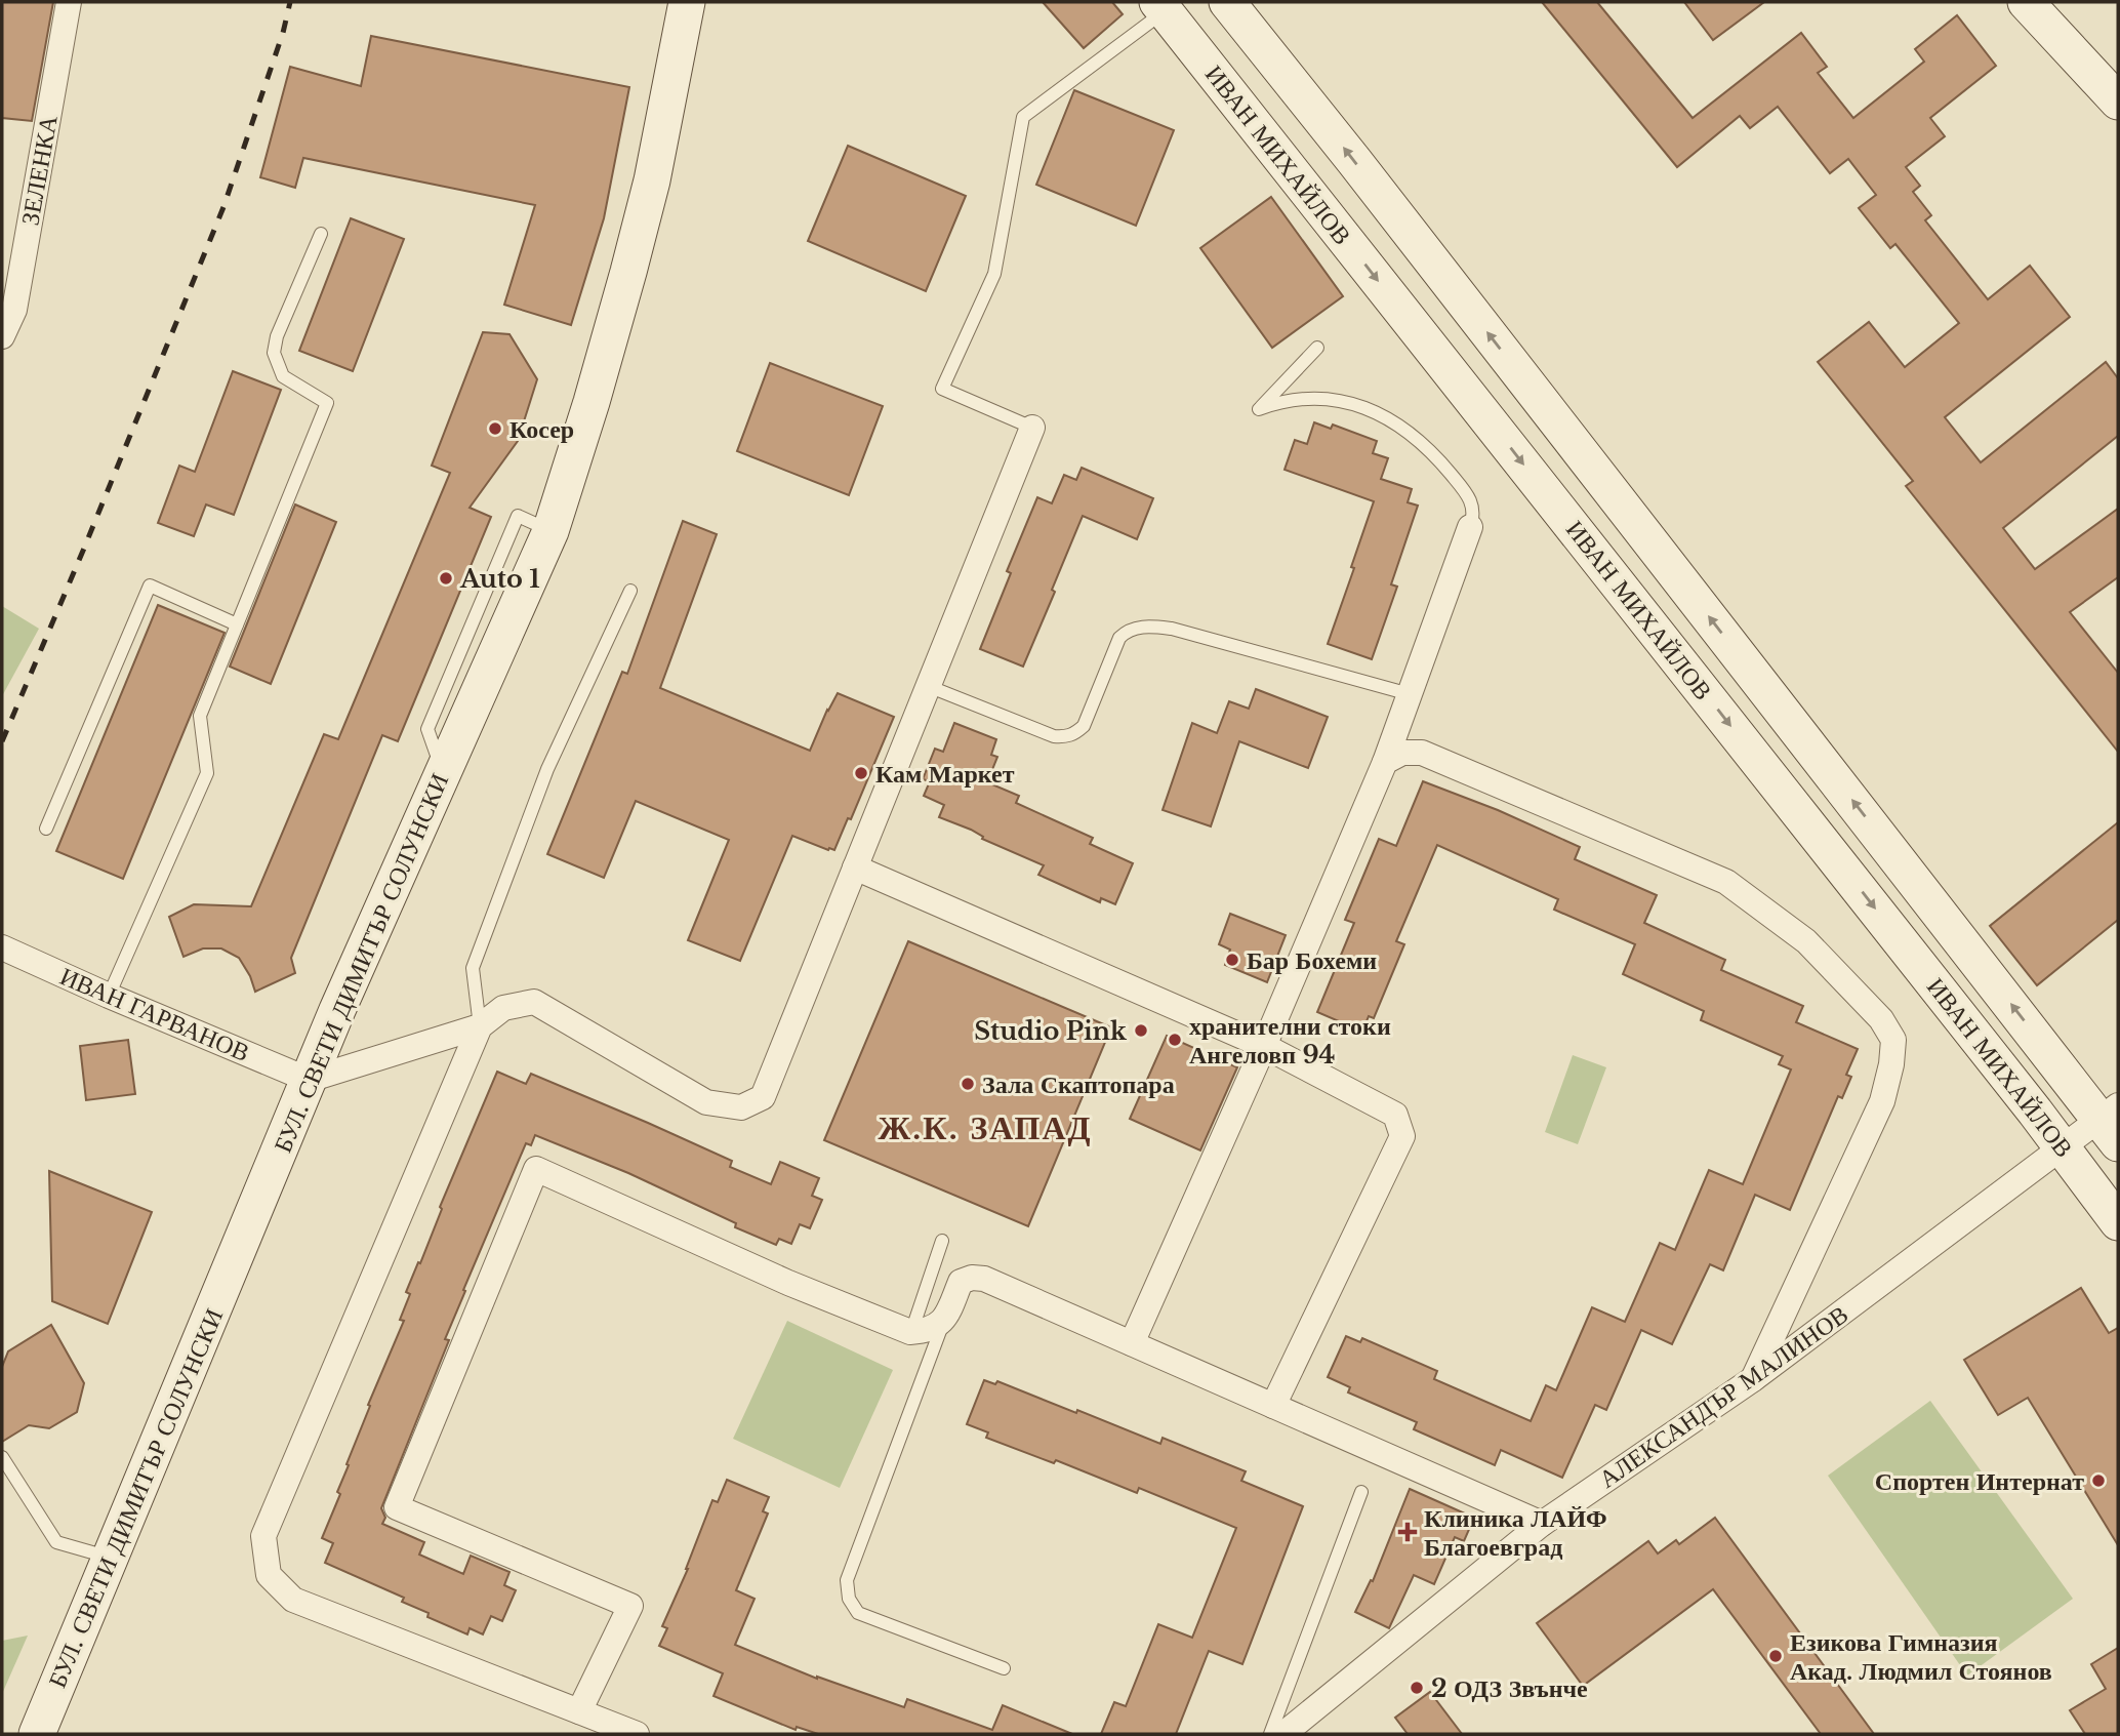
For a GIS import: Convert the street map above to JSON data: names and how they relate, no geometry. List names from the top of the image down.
{
  "streets": {
    "street": [
      "ИВАН МИХАЙЛОВ",
      "ЗЕЛЕНКА",
      "БУЛ. СВЕТИ ДИМИТЪР СОЛУНСКИ",
      "ИВАН ГАРВАНОВ",
      "АЛЕКСАНДЪР МАЛИНОВ"
    ]
  },
  "crossings": [
    ["ИВАН МИХАЙЛОВ", "АЛЕКСАНДЪР МАЛИНОВ"],
    ["БУЛ. СВЕТИ ДИМИТЪР СОЛУНСКИ", "ИВАН ГАРВАНОВ"]
  ],
  "districts": ["Ж.К. ЗАПАД"],
  "places": {
    "other": [
      "Косер",
      "Auto 1",
      "Кам Маркет",
      "Бар Бохеми",
      "Studio Pink",
      "хранителни стоки Ангеловп 94",
      "Зала Скаптопара",
      "Спортен Интернат",
      "Езикова Гимназия Акад. Людмил Стоянов",
      "2 ОДЗ Звънче"
    ],
    "health": ["Клиника ЛАЙФ Благоевград"]
  }
}
